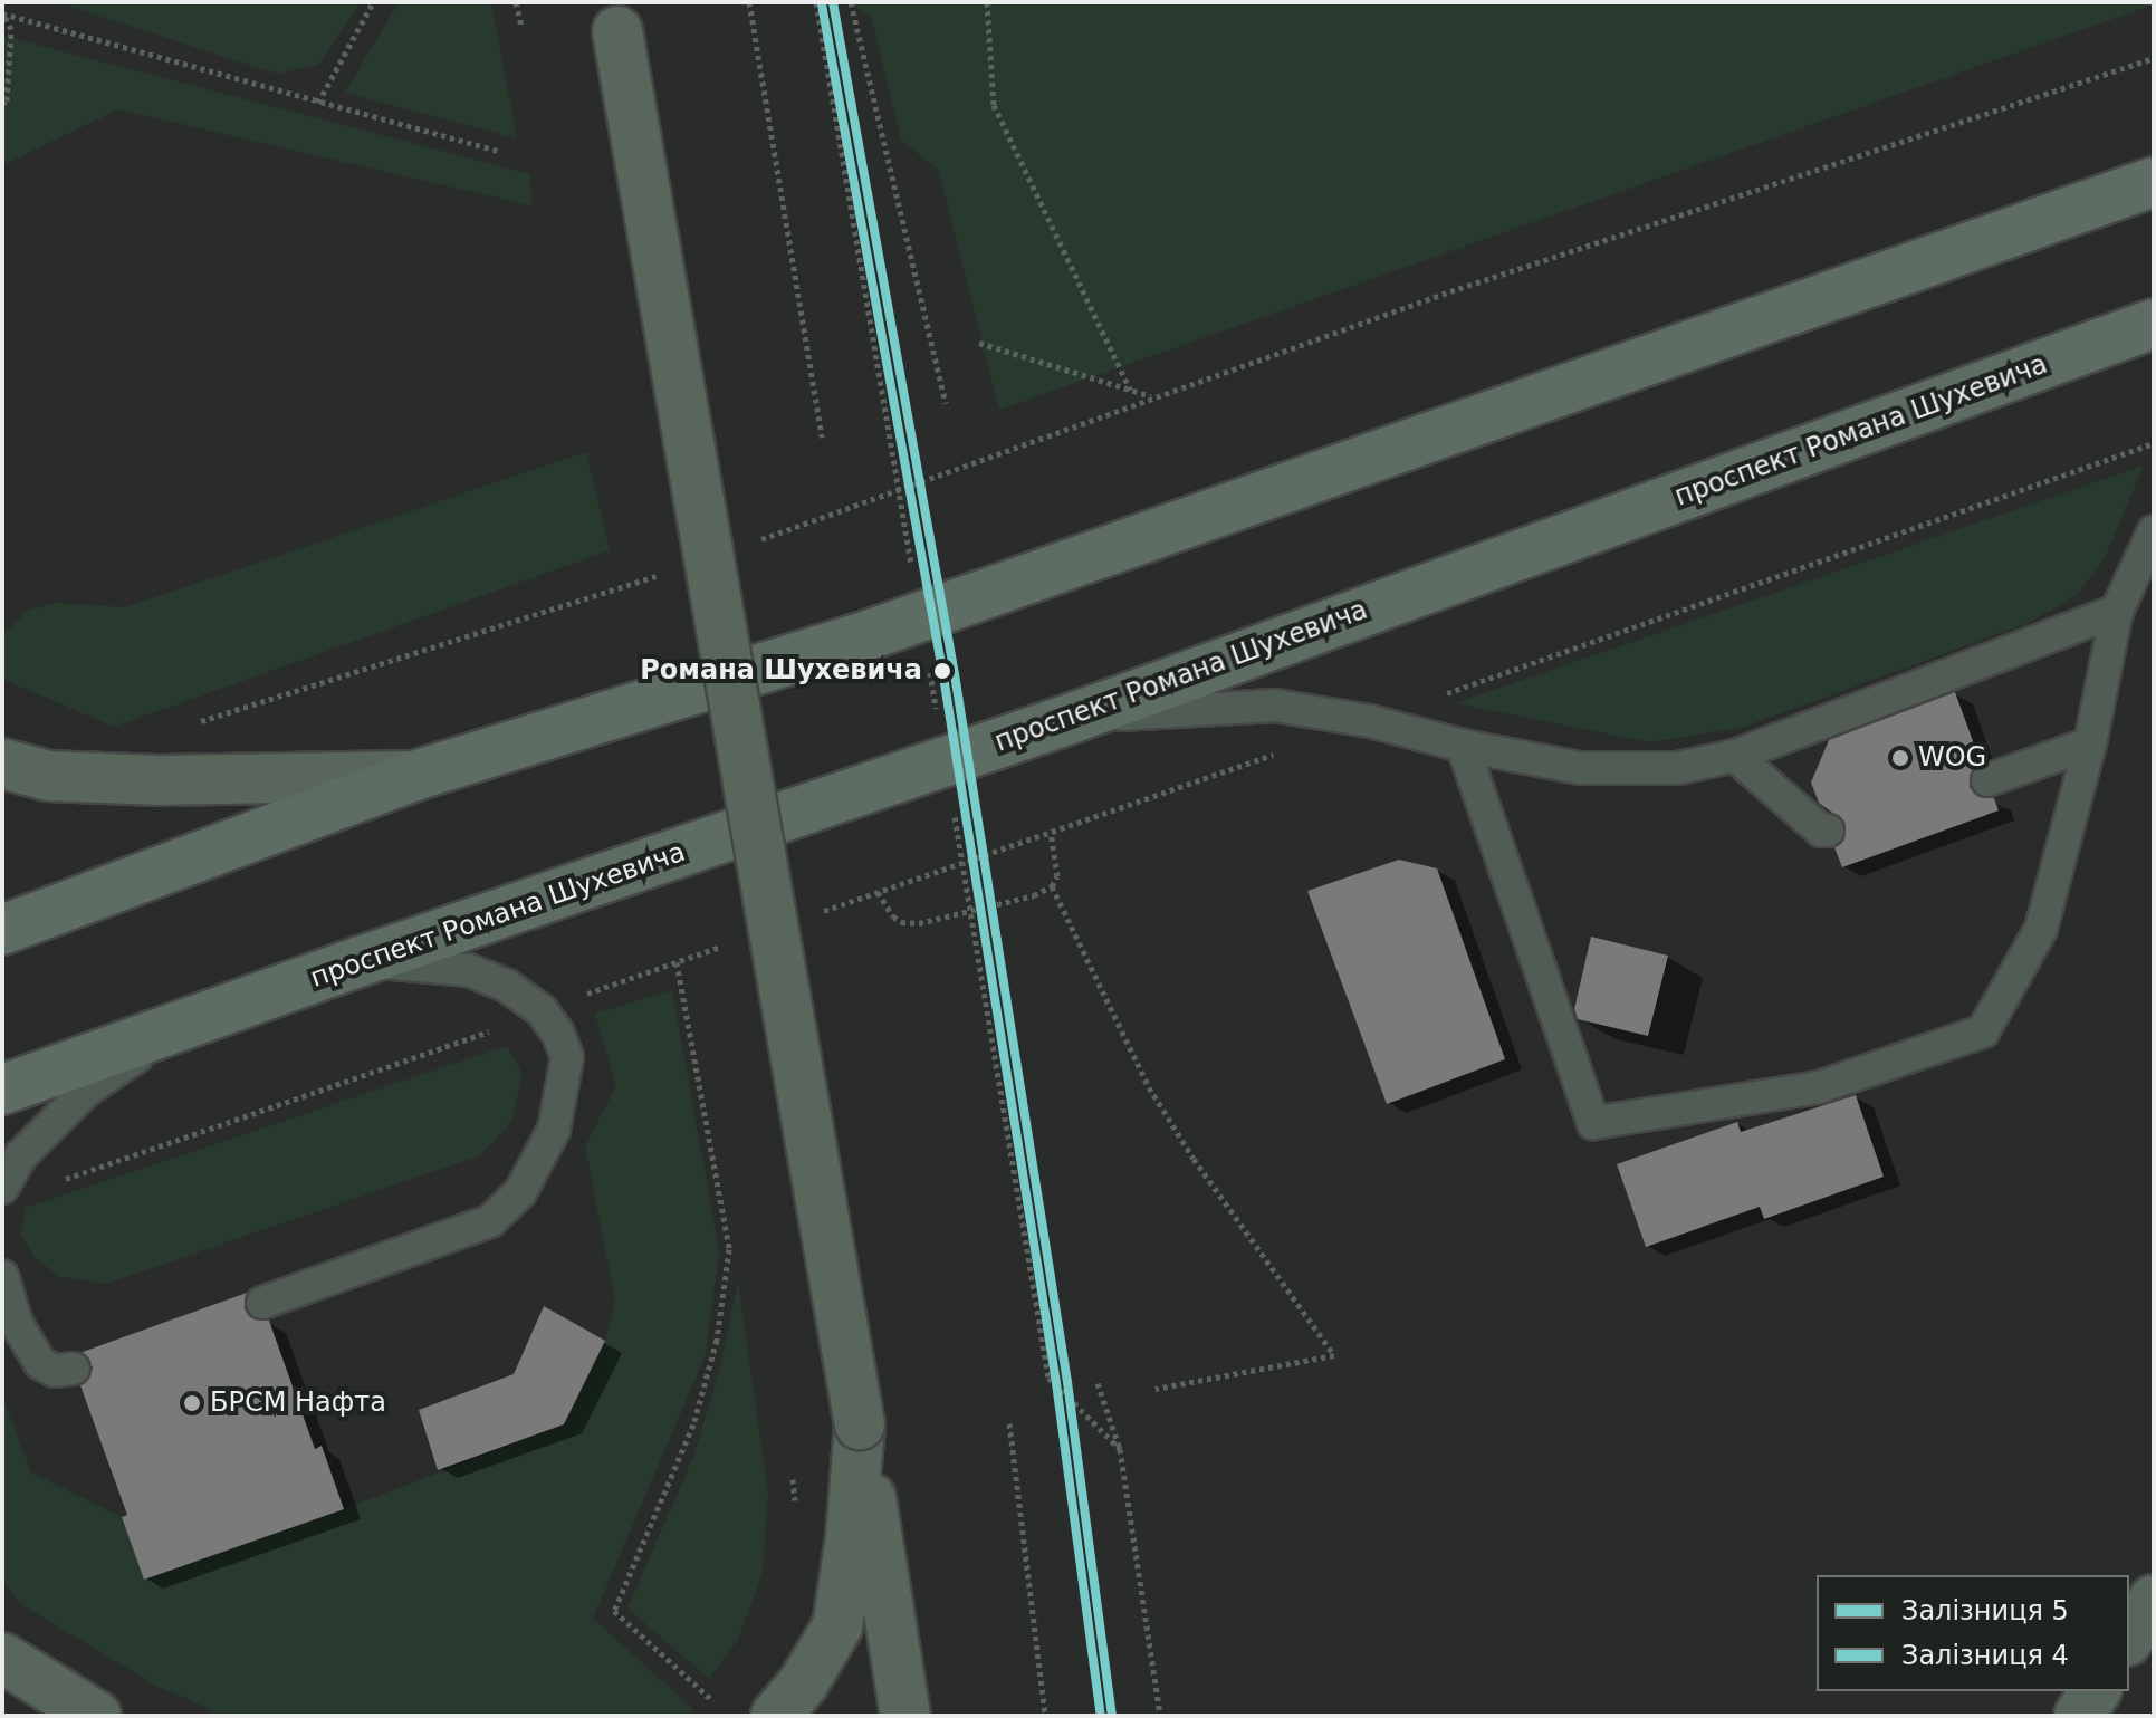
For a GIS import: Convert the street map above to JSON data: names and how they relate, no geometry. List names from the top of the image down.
{
  "streets": {
    "main road": ["проспект Романа Шухевича"]
  },
  "places": ["Романа Шухевича", "WOG", "БРСМ Нафта"],
  "lines": ["rail line 5", "rail line 4"],
  "legend": ["Залізниця 5", "Залізниця 4"]
}
